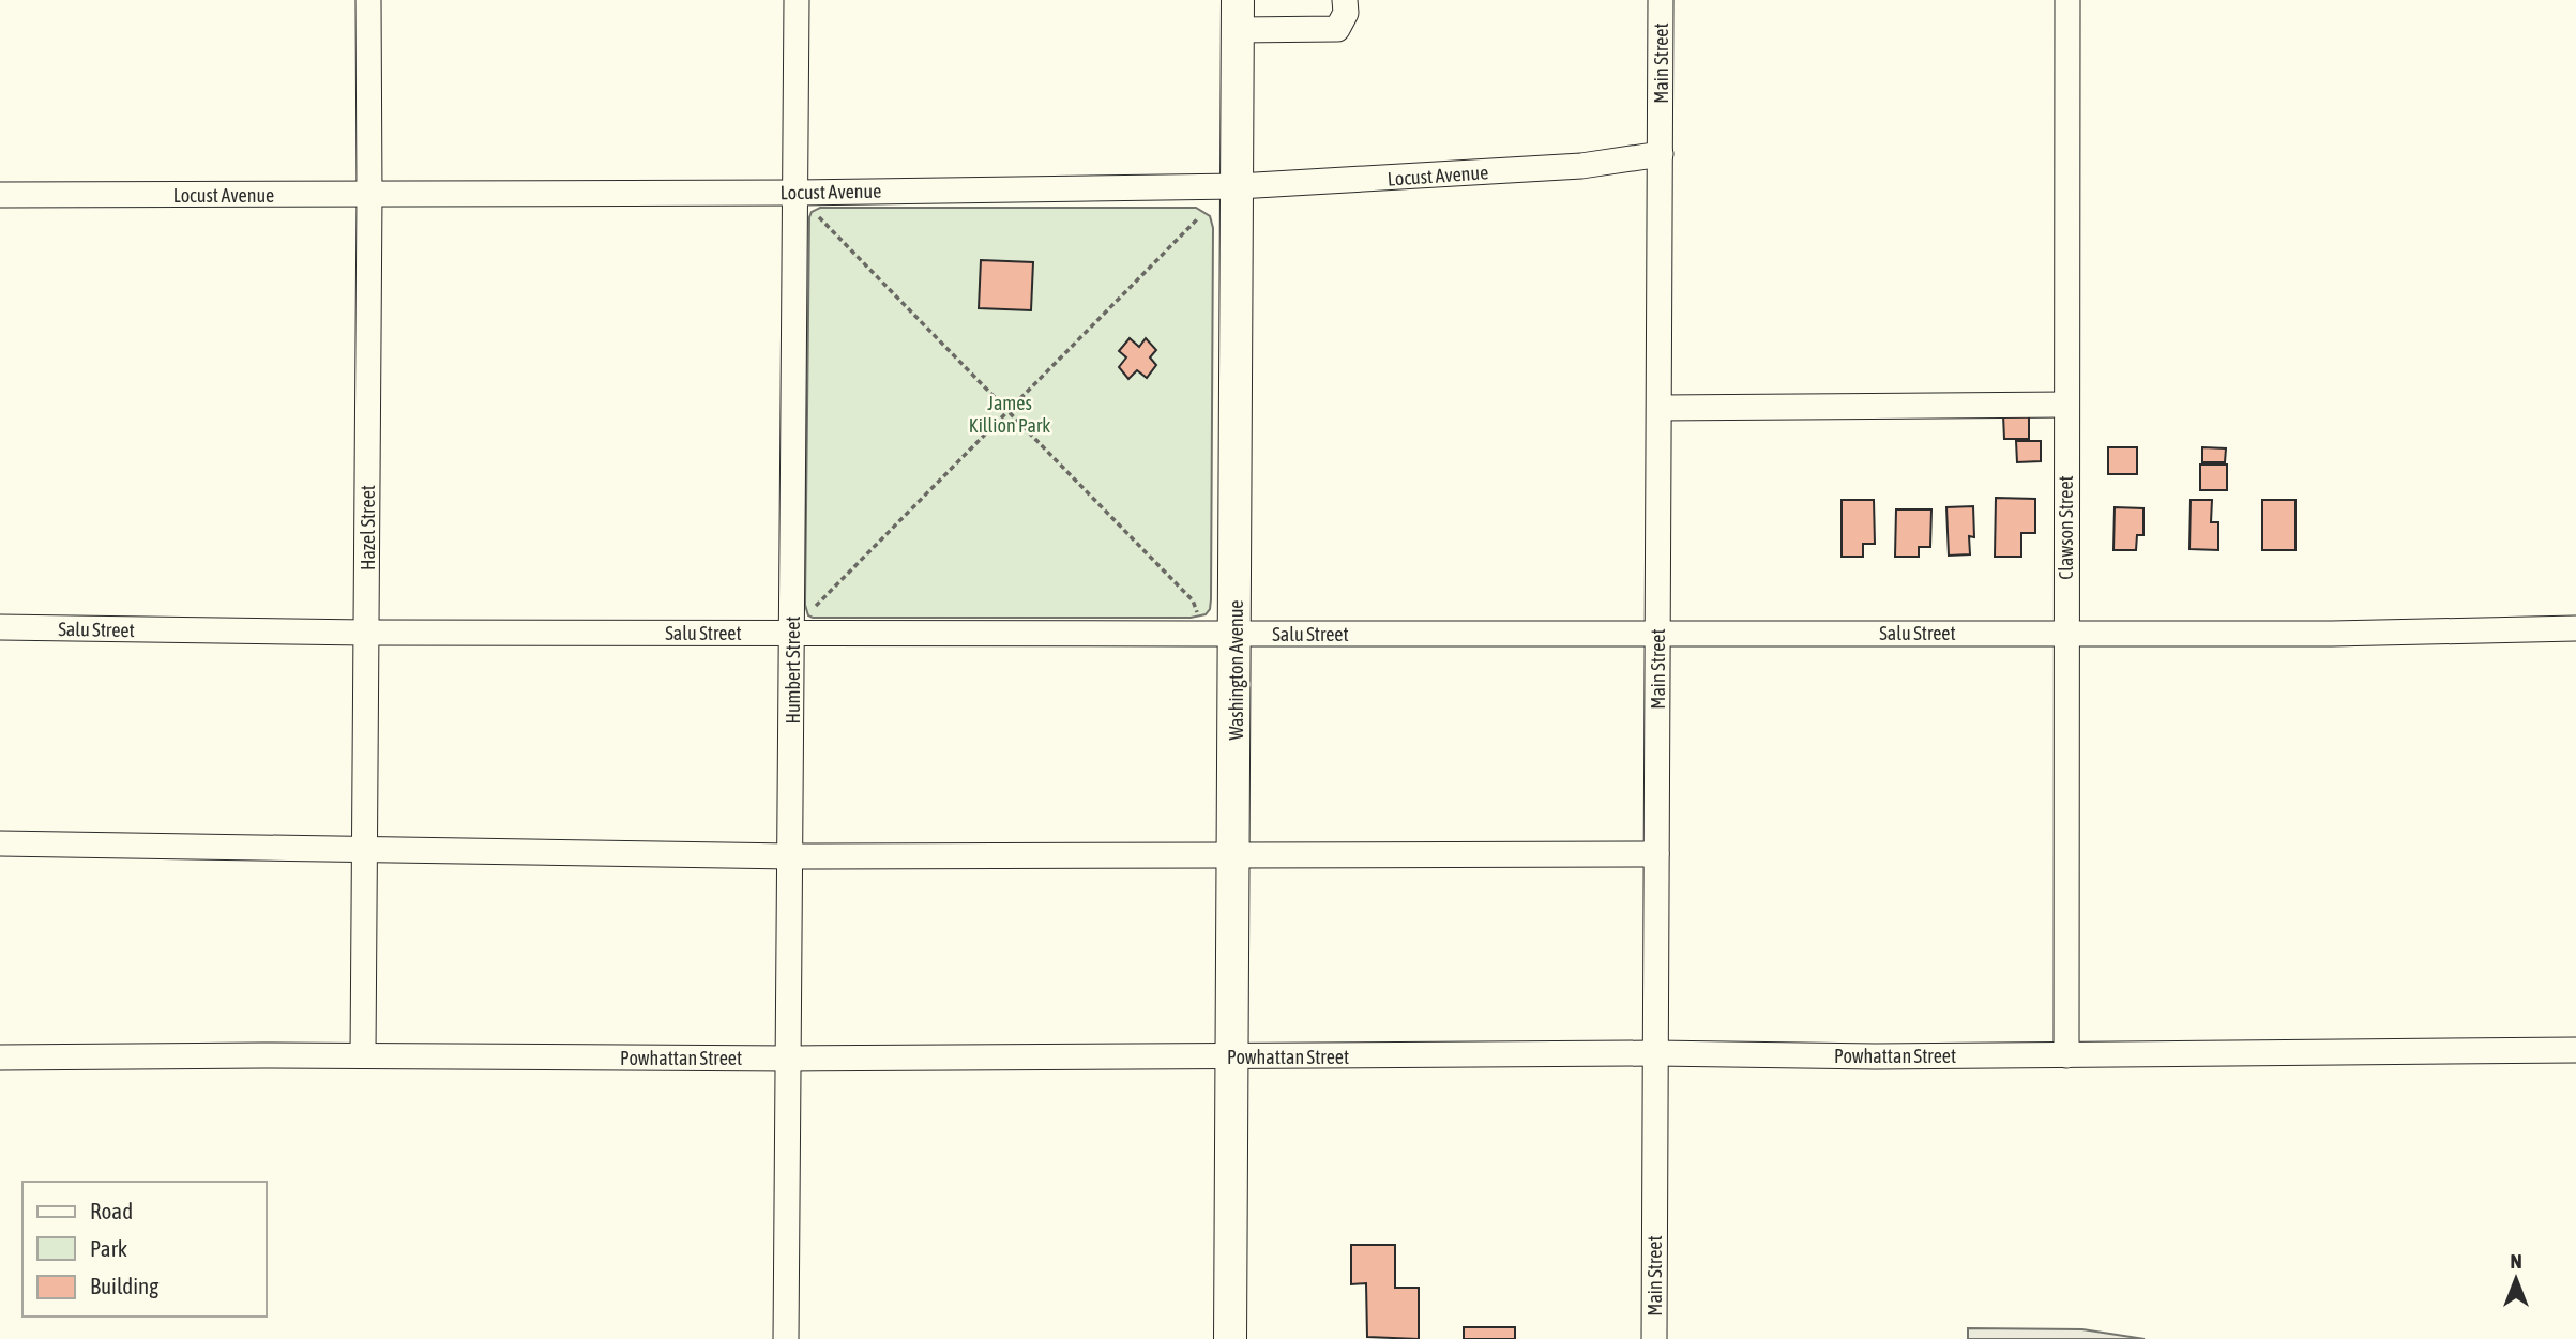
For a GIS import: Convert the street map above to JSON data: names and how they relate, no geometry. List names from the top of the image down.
{
  "streets": {
    "main road": ["Washington Avenue"],
    "street": [
      "Main Street",
      "Locust Avenue",
      "Hazel Street",
      "Clawson Street",
      "Salu Street",
      "Humbert Street",
      "Powhattan Street"
    ]
  },
  "crossings": [
    ["Main Street", "Locust Avenue"],
    ["Main Street", "Salu Street"],
    ["Main Street", "Powhattan Street"],
    ["Locust Avenue", "Hazel Street"],
    ["Locust Avenue", "Humbert Street"],
    ["Locust Avenue", "Washington Avenue"],
    ["Hazel Street", "Salu Street"],
    ["Hazel Street", "Powhattan Street"],
    ["Clawson Street", "Salu Street"],
    ["Clawson Street", "Powhattan Street"],
    ["Salu Street", "Humbert Street"],
    ["Salu Street", "Washington Avenue"],
    ["Humbert Street", "Powhattan Street"],
    ["Washington Avenue", "Powhattan Street"]
  ],
  "parks": ["James Killion Park"],
  "legend": ["Road", "Park", "Building"],
  "north": "top"
}
